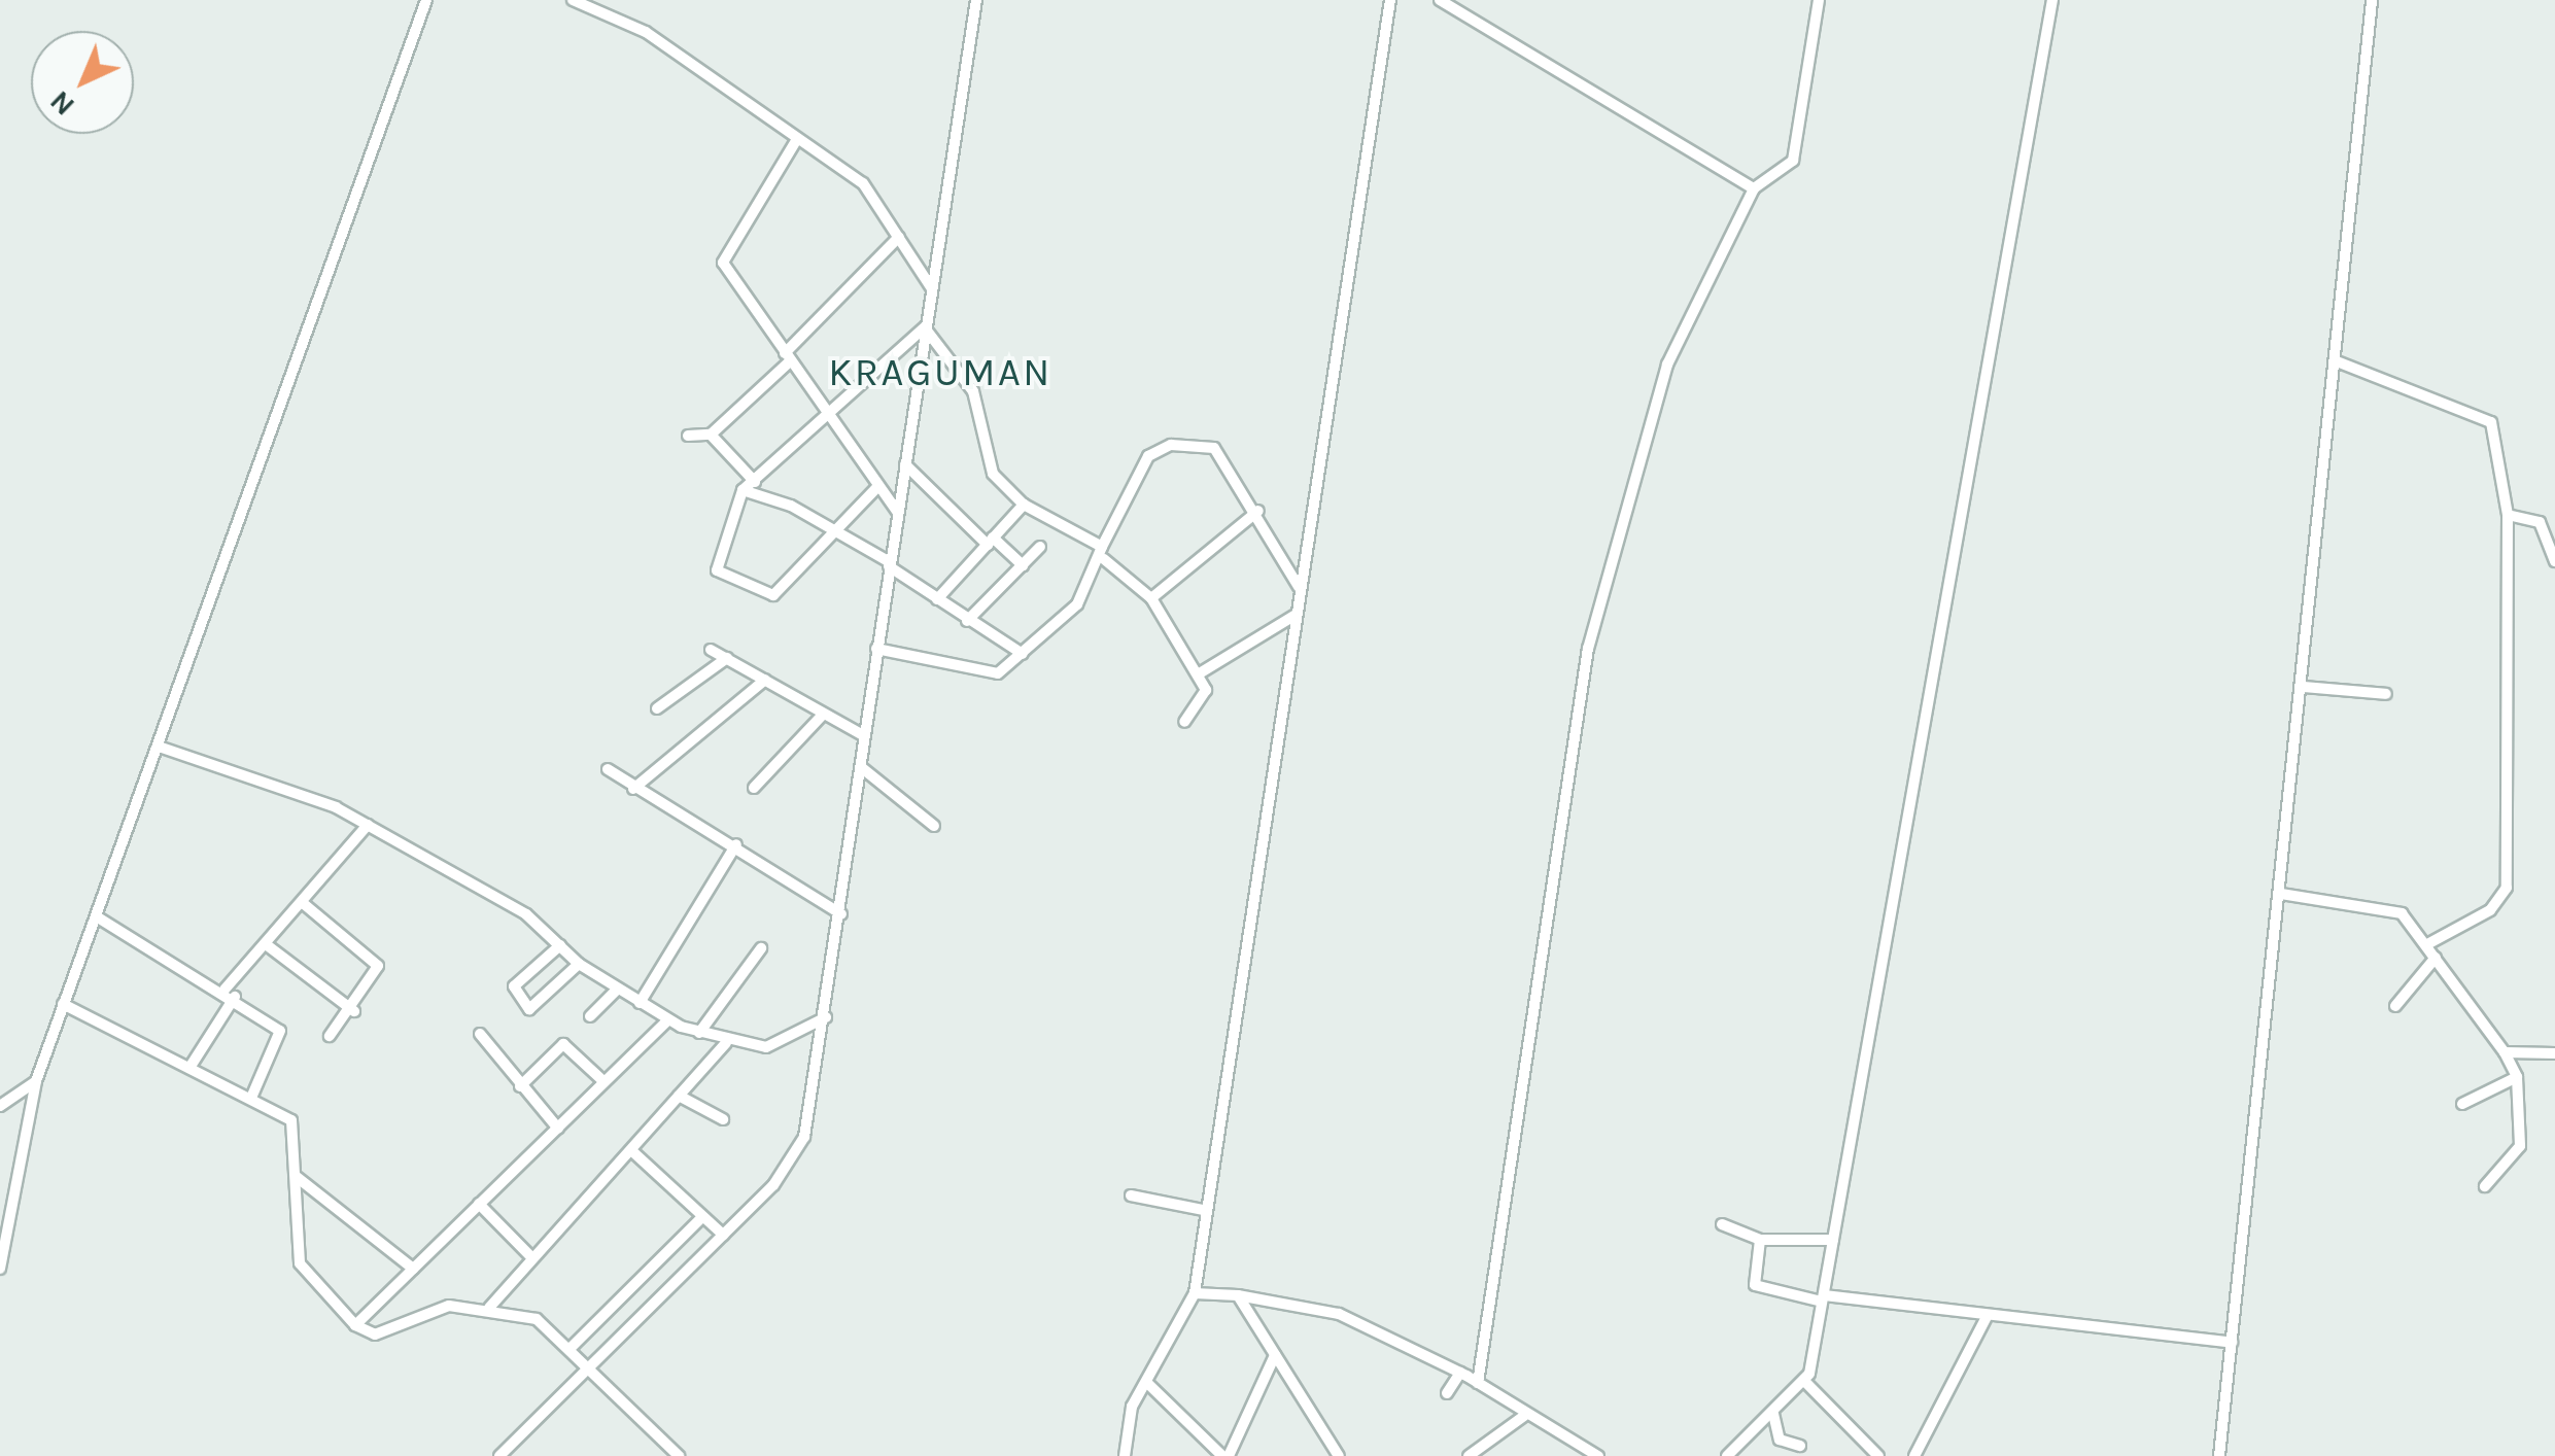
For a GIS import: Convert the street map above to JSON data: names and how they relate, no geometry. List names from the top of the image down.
{
  "districts": ["KRAGUMAN"],
  "north": "bottom left"
}
